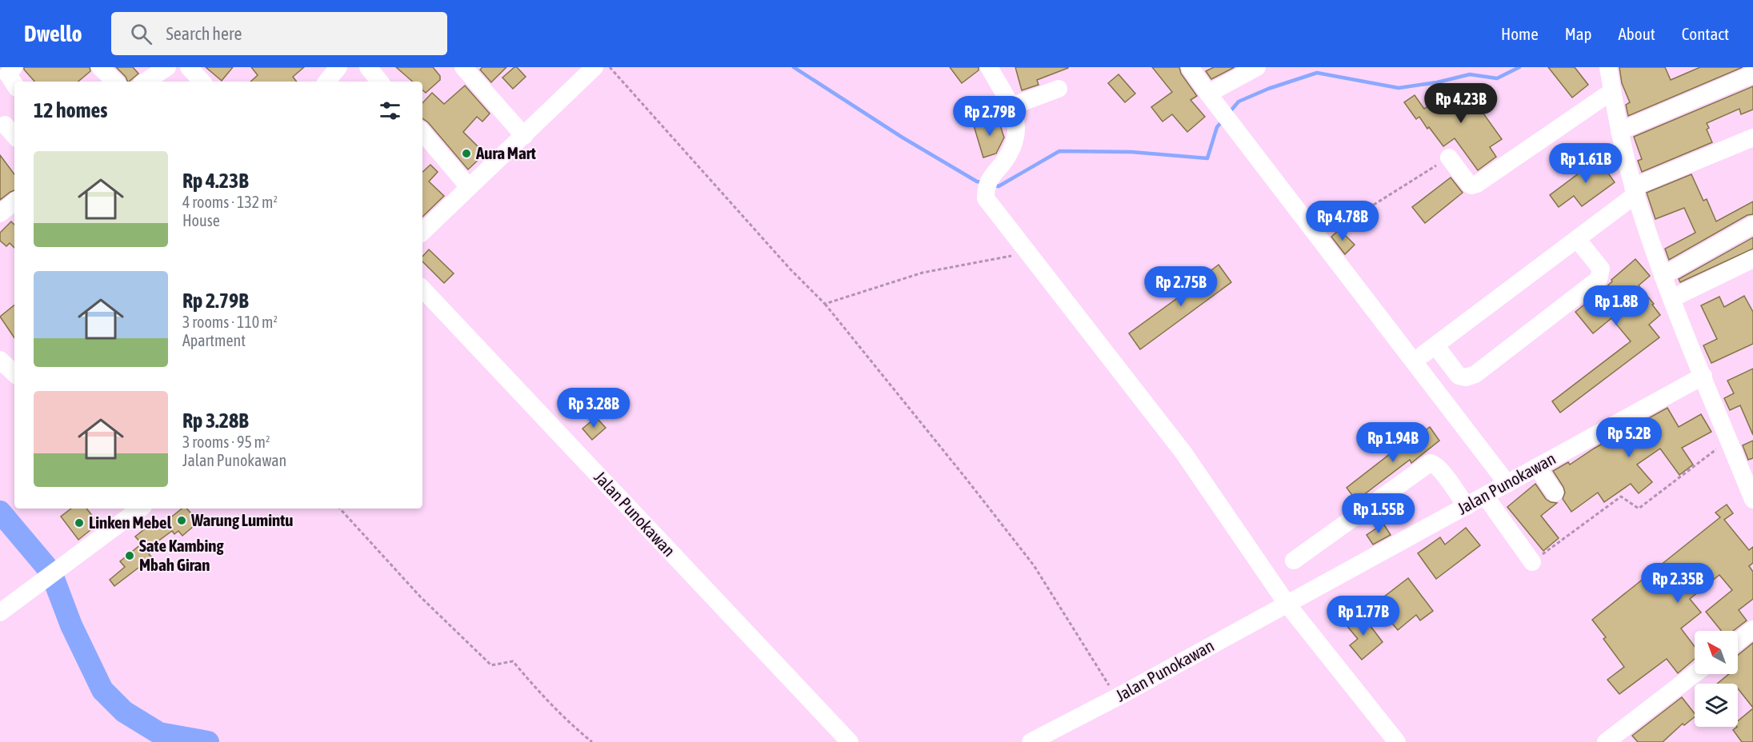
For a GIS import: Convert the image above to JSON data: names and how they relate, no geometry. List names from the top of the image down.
{
  "streets": {
    "street": ["Jalan Punokawan"]
  },
  "places": [
    "Aura Mart",
    "Warung Lumintu",
    "Linken Mebel",
    "Sate Kambing Mbah Giran"
  ],
  "north": "top left",
  "page": {
    "header": "Dwello",
    "search": "Search here",
    "nav": [
      "Home",
      "Map",
      "About",
      "Contact"
    ],
    "heading": "12 homes",
    "price": [
      "Rp 4.23B",
      "Rp 2.79B",
      "Rp 1.61B",
      "Rp 4.78B",
      "Rp 2.75B",
      "Rp 1.8B",
      "Rp 3.28B",
      "Rp 5.2B",
      "Rp 1.94B",
      "Rp 1.55B",
      "Rp 2.35B",
      "Rp 1.77B"
    ],
    "list": [
      {
        "name": "Rp 4.23B",
        "note": "4 rooms · 132 m² · House"
      },
      {
        "name": "Rp 2.79B",
        "note": "3 rooms · 110 m² · Apartment"
      },
      {
        "name": "Rp 3.28B",
        "note": "3 rooms · 95 m² · Jalan Punokawan"
      }
    ]
  }
}
